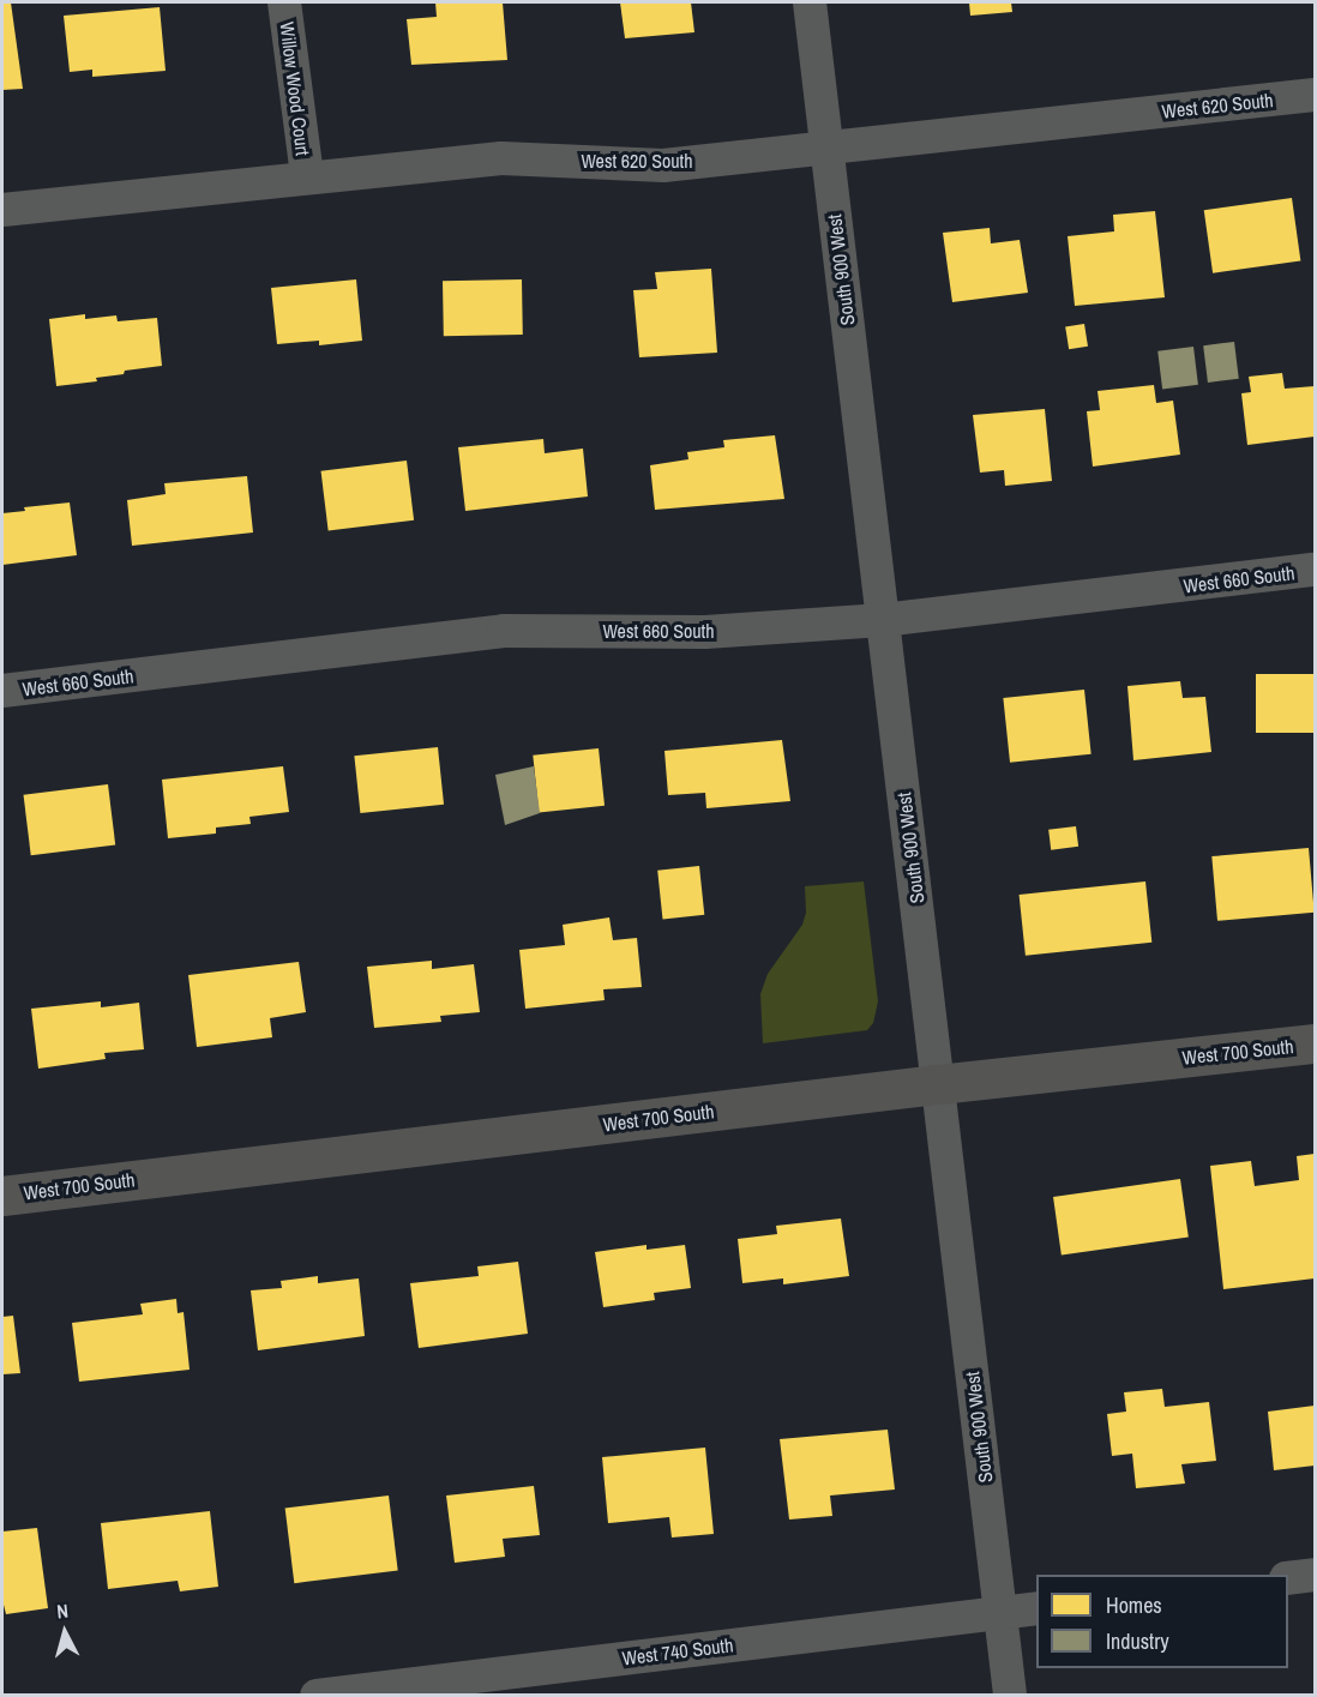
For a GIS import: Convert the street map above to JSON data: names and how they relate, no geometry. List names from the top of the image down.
{
  "streets": {
    "street": [
      "Willow Wood Court",
      "West 620 South",
      "South 900 West",
      "West 660 South",
      "West 700 South",
      "West 740 South"
    ]
  },
  "crossings": [
    ["Willow Wood Court", "West 620 South"],
    ["West 620 South", "South 900 West"],
    ["South 900 West", "West 660 South"],
    ["South 900 West", "West 700 South"],
    ["South 900 West", "West 740 South"]
  ],
  "legend": ["Homes", "Industry"],
  "north": "top"
}
